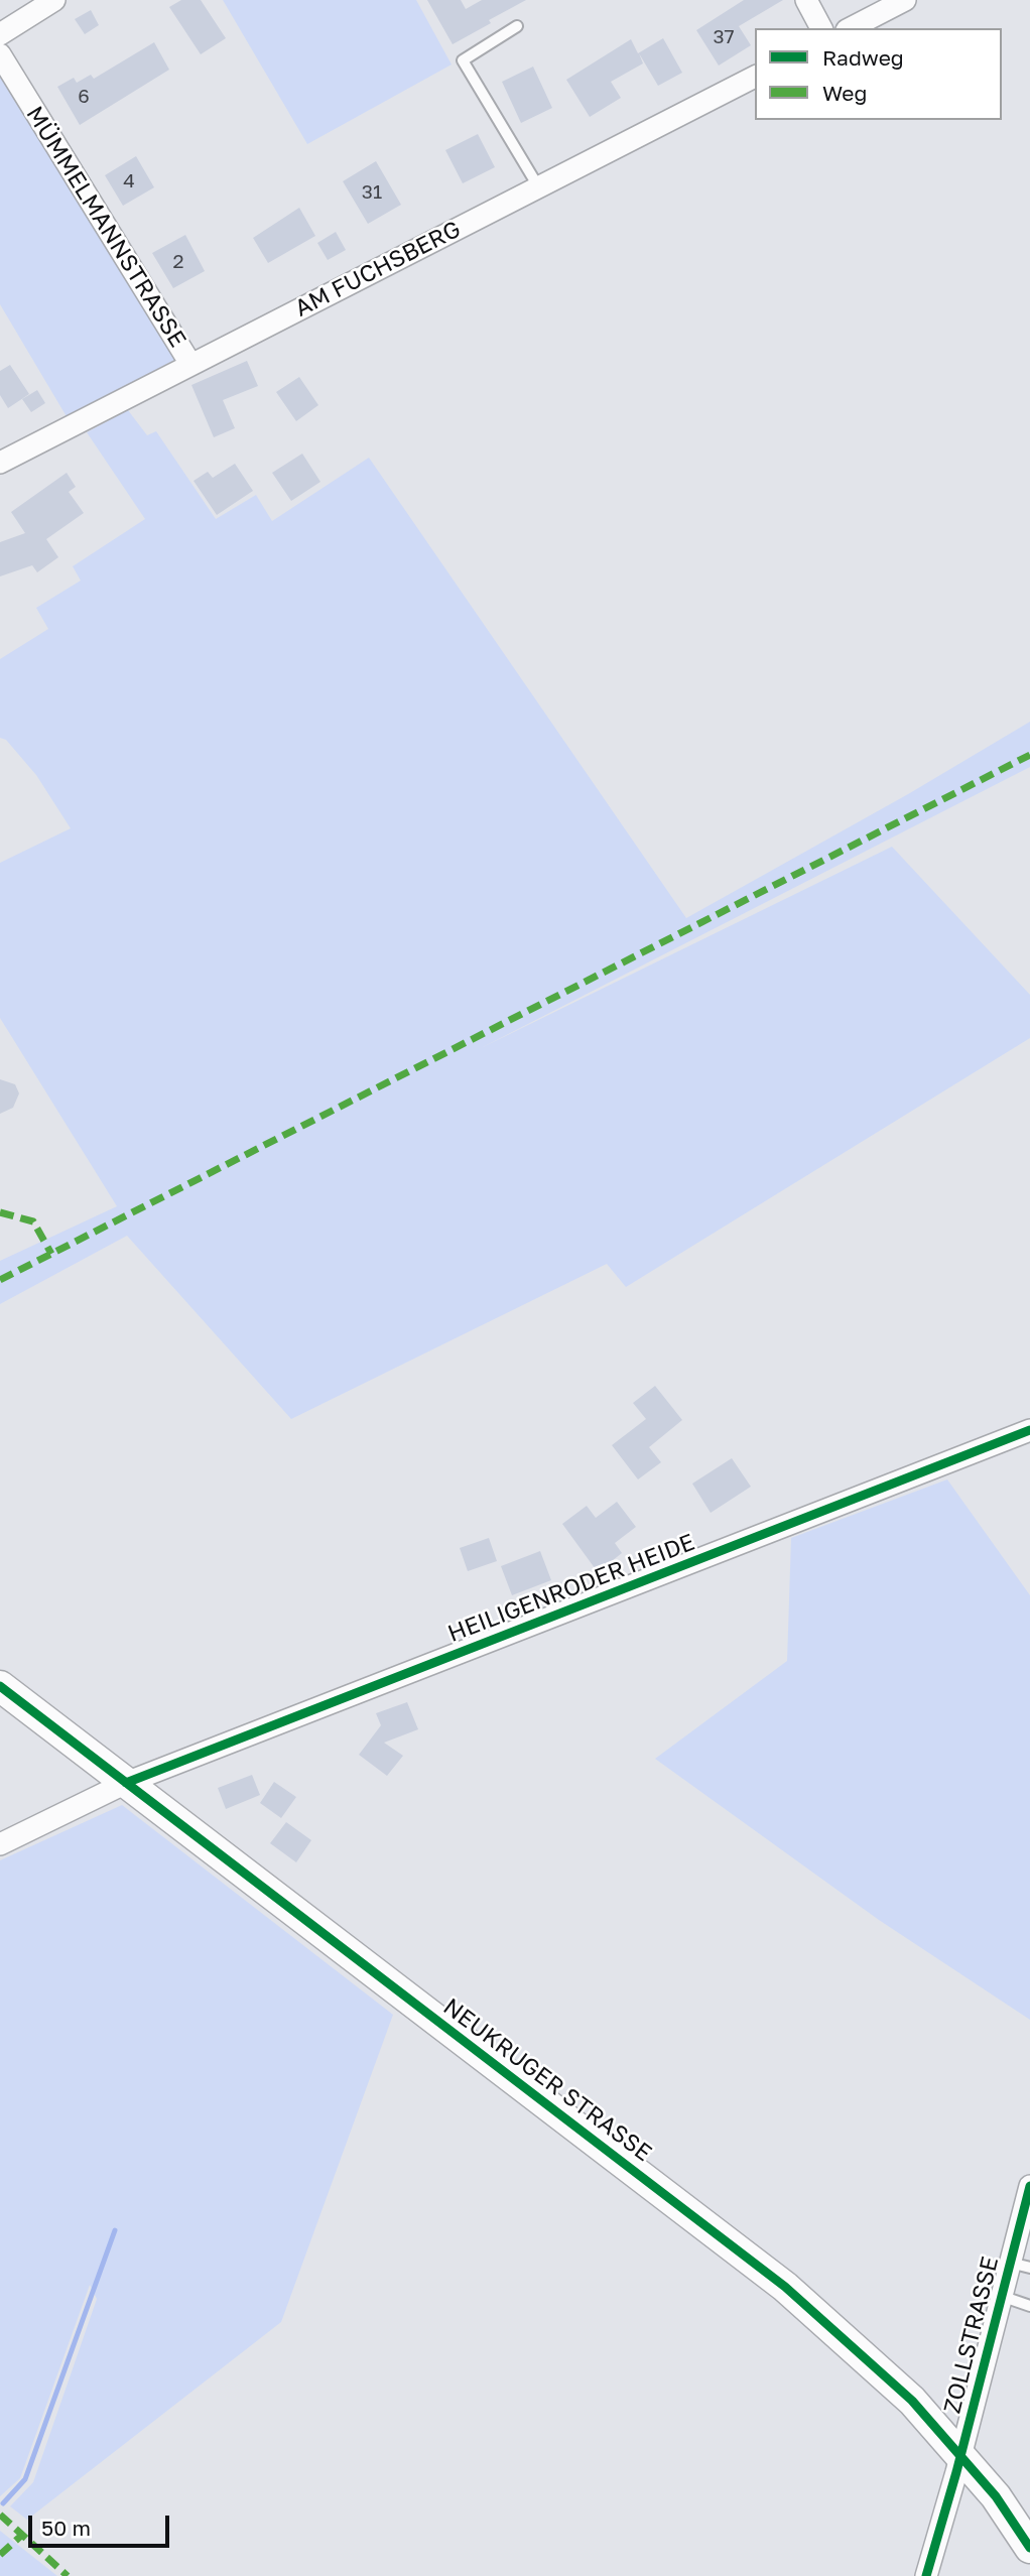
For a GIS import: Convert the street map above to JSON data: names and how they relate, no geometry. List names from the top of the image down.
{
  "streets": {
    "street": [
      "MÜMMELMANNSTRASSE",
      "AM FUCHSBERG",
      "HEILIGENRODER HEIDE",
      "NEUKRUGER STRASSE",
      "ZOLLSTRASSE"
    ]
  },
  "crossings": [
    ["MÜMMELMANNSTRASSE", "AM FUCHSBERG"],
    ["HEILIGENRODER HEIDE", "NEUKRUGER STRASSE"],
    ["NEUKRUGER STRASSE", "ZOLLSTRASSE"]
  ],
  "house_numbers": [
    "37",
    "6",
    "4",
    "31",
    "2"
  ],
  "legend": ["Radweg", "Weg"],
  "scale_bar": "50 m"
}
